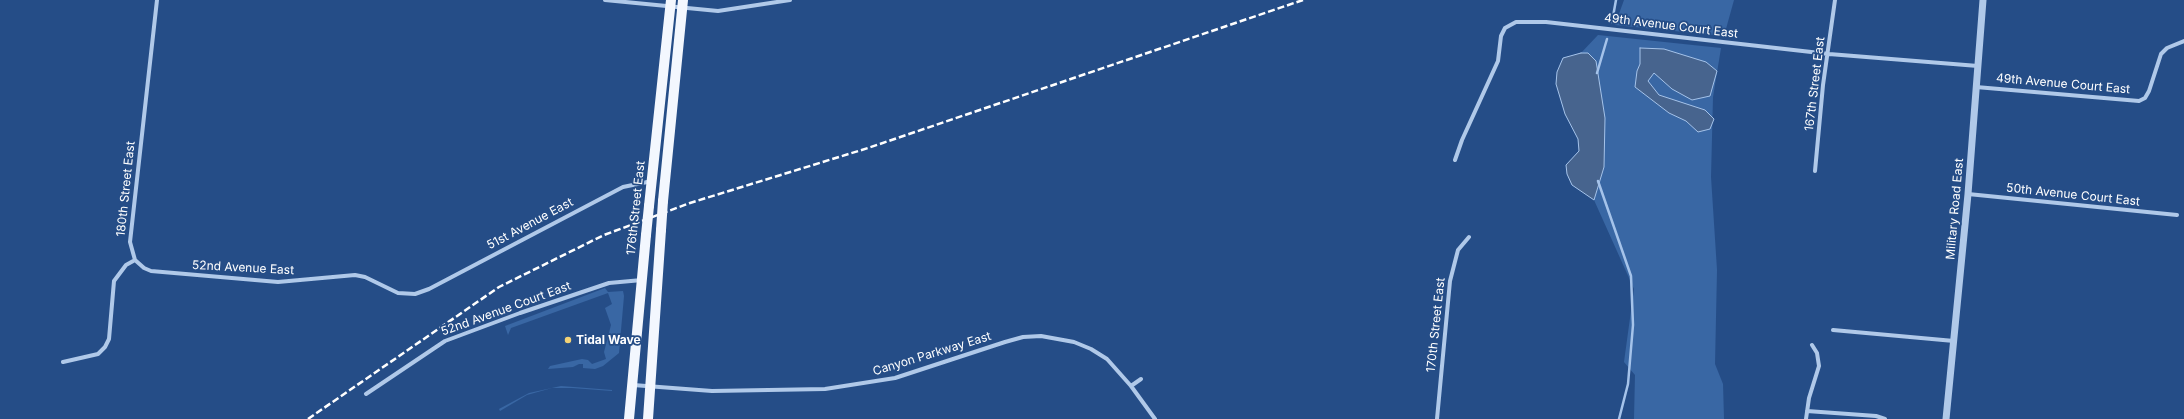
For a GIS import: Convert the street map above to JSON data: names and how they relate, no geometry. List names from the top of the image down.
{
  "streets": {
    "main road": ["176th Street East"],
    "street": [
      "49th Avenue Court East",
      "167th Street East",
      "180th Street East",
      "50th Avenue Court East",
      "Military Road East",
      "51st Avenue East",
      "52nd Avenue East",
      "52nd Avenue Court East",
      "170th Street East",
      "Canyon Parkway East"
    ]
  },
  "crossings": [
    ["49th Avenue Court East", "167th Street East"],
    ["49th Avenue Court East", "Military Road East"],
    ["180th Street East", "52nd Avenue East"],
    ["50th Avenue Court East", "Military Road East"],
    ["176th Street East", "51st Avenue East"],
    ["176th Street East", "52nd Avenue Court East"],
    ["176th Street East", "Canyon Parkway East"],
    ["51st Avenue East", "52nd Avenue East"]
  ],
  "places": ["Tidal Wave"]
}
